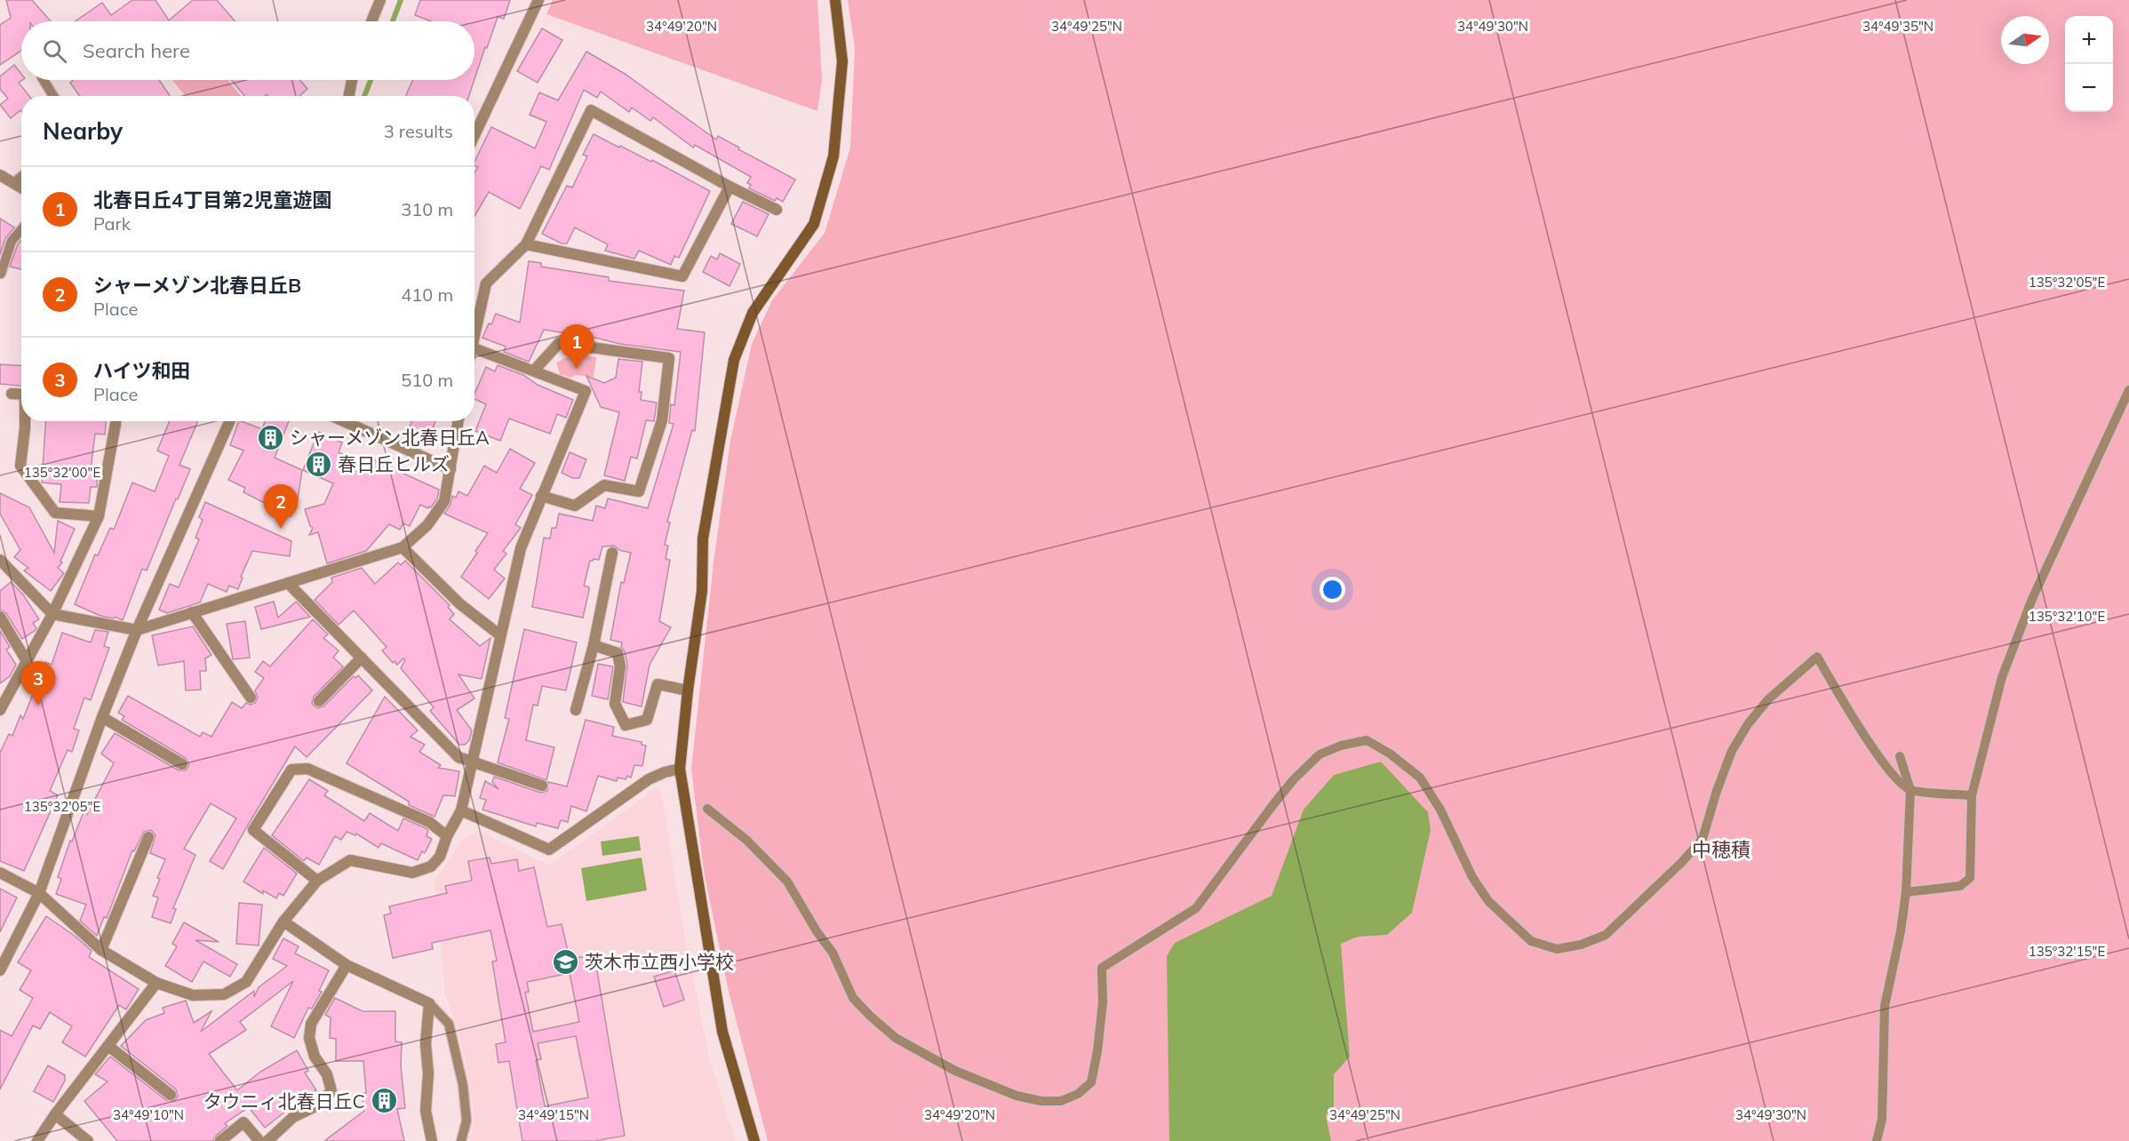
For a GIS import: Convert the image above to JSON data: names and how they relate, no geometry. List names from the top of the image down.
{
  "districts": ["中穂積"],
  "places": {
    "building": ["シャーメゾン北春日丘A", "春日丘ヒルズ", "タウニィ北春日丘C"],
    "school or university": ["茨木市立西小学校"]
  },
  "north": "right",
  "page": {
    "map_buttons": ["+", "−"],
    "search": "Search here",
    "heading": ["Nearby", "3 results"],
    "list": [
      {
        "mark": "1",
        "name": "北春日丘4丁目第2児童遊園",
        "note": "Park",
        "value": "310 m"
      },
      {
        "mark": "2",
        "name": "シャーメゾン北春日丘B",
        "note": "Place",
        "value": "410 m"
      },
      {
        "mark": "3",
        "name": "ハイツ和田",
        "note": "Place",
        "value": "510 m"
      }
    ],
    "pins": ["1", "2", "3"]
  },
  "coordinates": [
    "34°49'35\"N",
    "34°49'20\"N",
    "34°49'25\"N",
    "34°49'30\"N",
    "135°32'05\"E",
    "135°32'00\"E",
    "135°32'10\"E",
    "135°32'15\"E",
    "34°49'10\"N",
    "34°49'15\"N"
  ]
}
